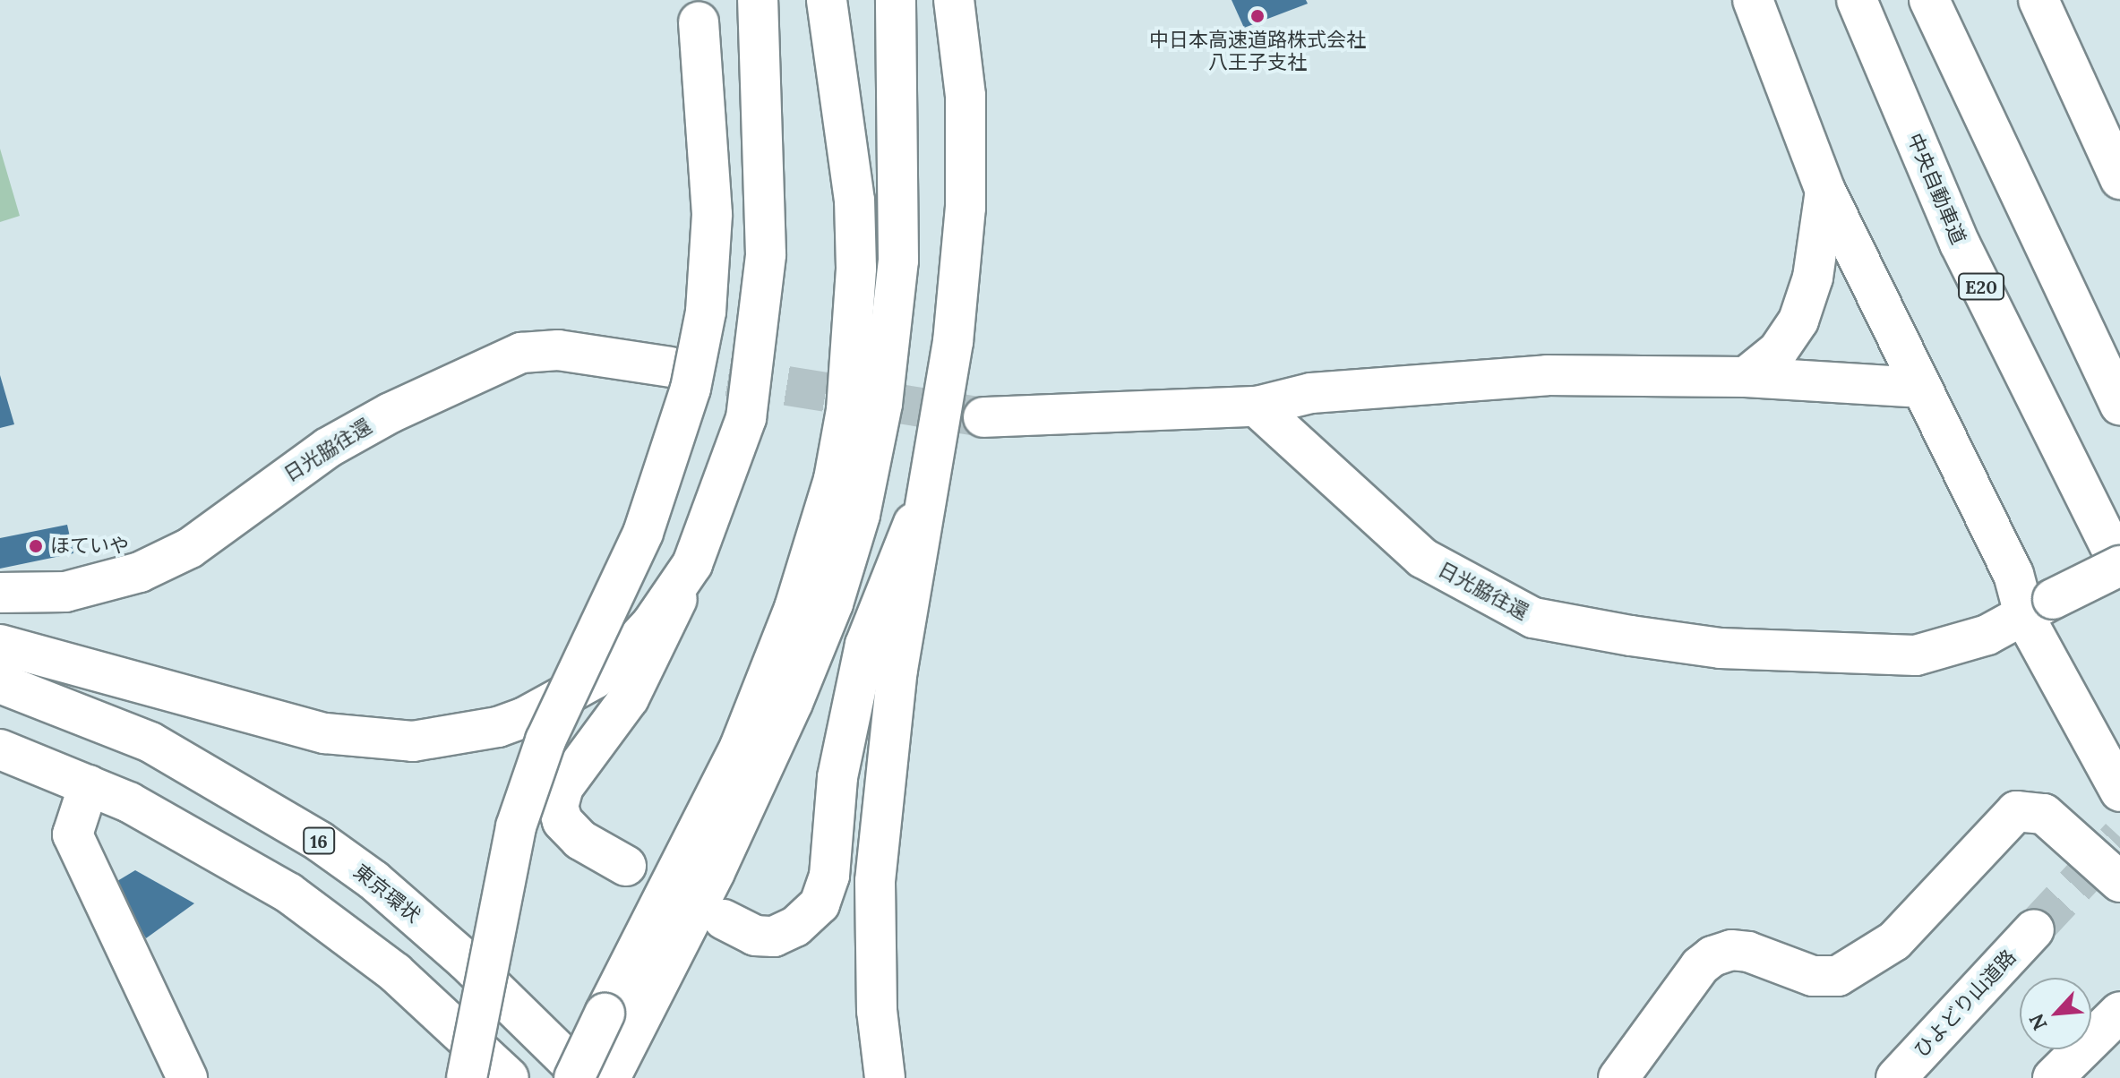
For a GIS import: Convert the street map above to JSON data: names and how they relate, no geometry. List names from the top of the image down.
{
  "streets": {
    "main road": [
      "中央自動車道",
      "E20",
      "日光脇往還",
      "16",
      "東京環状",
      "ひよどり山道路"
    ]
  },
  "crossings": [
    ["中央自動車道", "日光脇往還"]
  ],
  "places": ["中日本高速道路株式会社 八王子支社", "ほていや"],
  "north": "bottom left"
}
